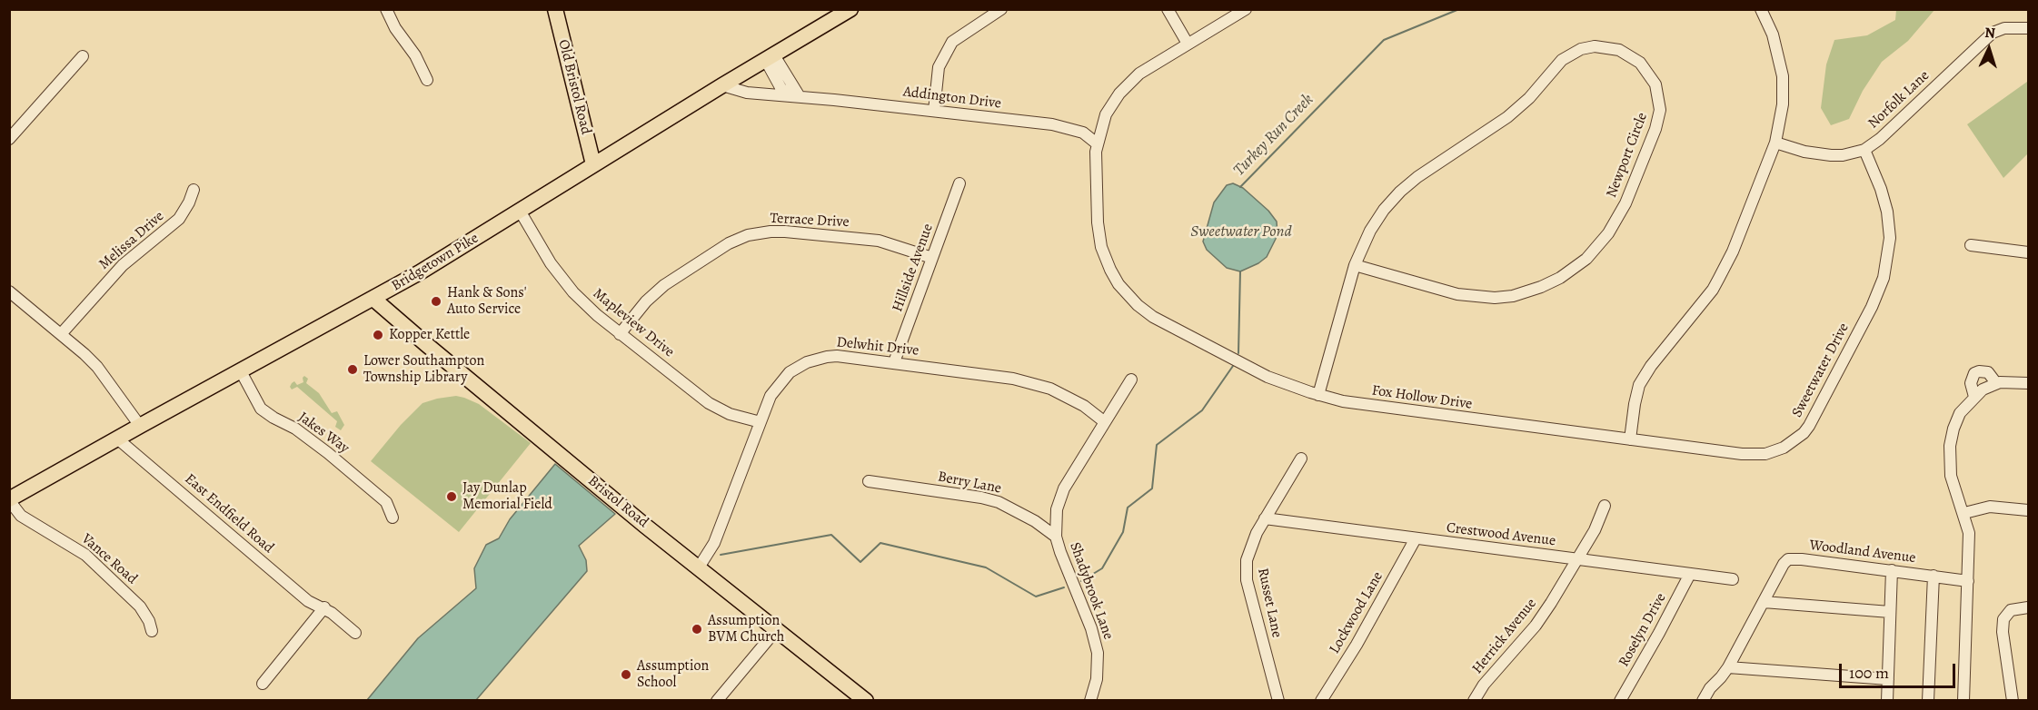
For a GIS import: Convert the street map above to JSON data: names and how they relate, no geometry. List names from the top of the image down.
{
  "streets": {
    "main road": ["Old Bristol Road", "Bridgetown Pike", "Bristol Road"],
    "street": [
      "Addington Drive",
      "Norfolk Lane",
      "Newport Circle",
      "Terrace Drive",
      "Melissa Drive",
      "Hillside Avenue",
      "Mapleview Drive",
      "Delwhit Drive",
      "Sweetwater Drive",
      "Fox Hollow Drive",
      "Jakes Way",
      "Berry Lane",
      "East Endfield Road",
      "Crestwood Avenue",
      "Woodland Avenue",
      "Vance Road",
      "Shadybrook Lane",
      "Russet Lane",
      "Lockwood Lane",
      "Roselyn Drive",
      "Herrick Avenue"
    ]
  },
  "crossings": [
    ["Old Bristol Road", "Bridgetown Pike"],
    ["Addington Drive", "Bridgetown Pike"],
    ["Addington Drive", "Fox Hollow Drive"],
    ["Norfolk Lane", "Sweetwater Drive"],
    ["Newport Circle", "Fox Hollow Drive"],
    ["Terrace Drive", "Hillside Avenue"],
    ["Terrace Drive", "Mapleview Drive"],
    ["Bridgetown Pike", "Mapleview Drive"],
    ["Bridgetown Pike", "Jakes Way"],
    ["Bridgetown Pike", "Bristol Road"],
    ["Bridgetown Pike", "East Endfield Road"],
    ["Bridgetown Pike", "Vance Road"],
    ["Hillside Avenue", "Delwhit Drive"],
    ["Mapleview Drive", "Delwhit Drive"],
    ["Delwhit Drive", "Bristol Road"],
    ["Delwhit Drive", "Shadybrook Lane"],
    ["Sweetwater Drive", "Fox Hollow Drive"],
    ["Berry Lane", "Shadybrook Lane"],
    ["Crestwood Avenue", "Russet Lane"],
    ["Crestwood Avenue", "Lockwood Lane"],
    ["Crestwood Avenue", "Roselyn Drive"],
    ["Crestwood Avenue", "Herrick Avenue"]
  ],
  "water": ["Turkey Run Creek", "Sweetwater Pond"],
  "places": [
    "Hank & Sons' Auto Service",
    "Kopper Kettle",
    "Lower Southampton Township Library",
    "Jay Dunlap Memorial Field",
    "Assumption BVM Church",
    "Assumption School"
  ],
  "scale_bar": "100 m",
  "north": "top"
}
